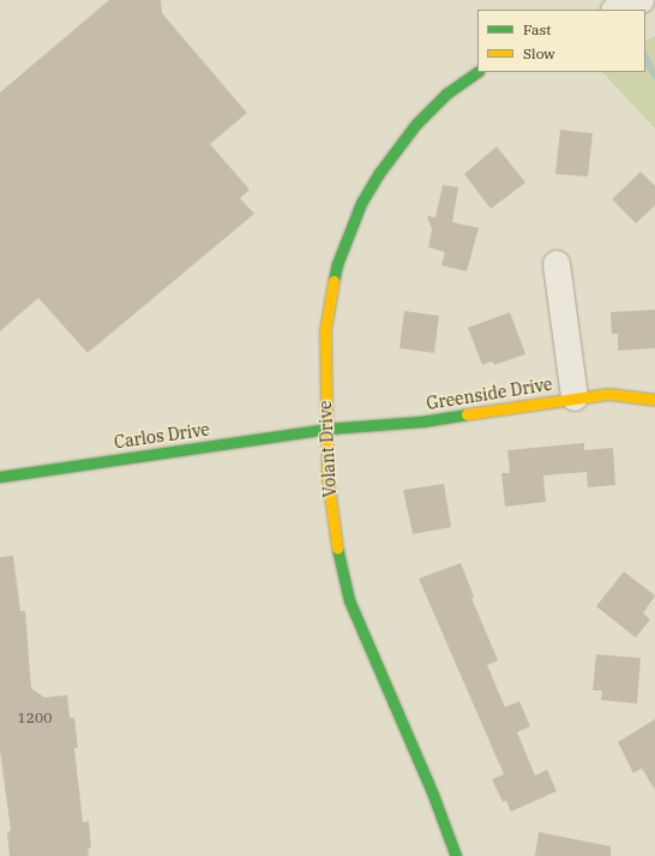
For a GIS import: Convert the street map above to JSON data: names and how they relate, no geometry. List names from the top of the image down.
{
  "streets": {
    "street": ["Greenside Drive", "Carlos Drive", "Volant Drive"]
  },
  "crossings": [
    ["Greenside Drive", "Carlos Drive"],
    ["Greenside Drive", "Volant Drive"],
    ["Carlos Drive", "Volant Drive"]
  ],
  "house_numbers": ["1200"],
  "legend": ["Fast", "Slow"]
}
